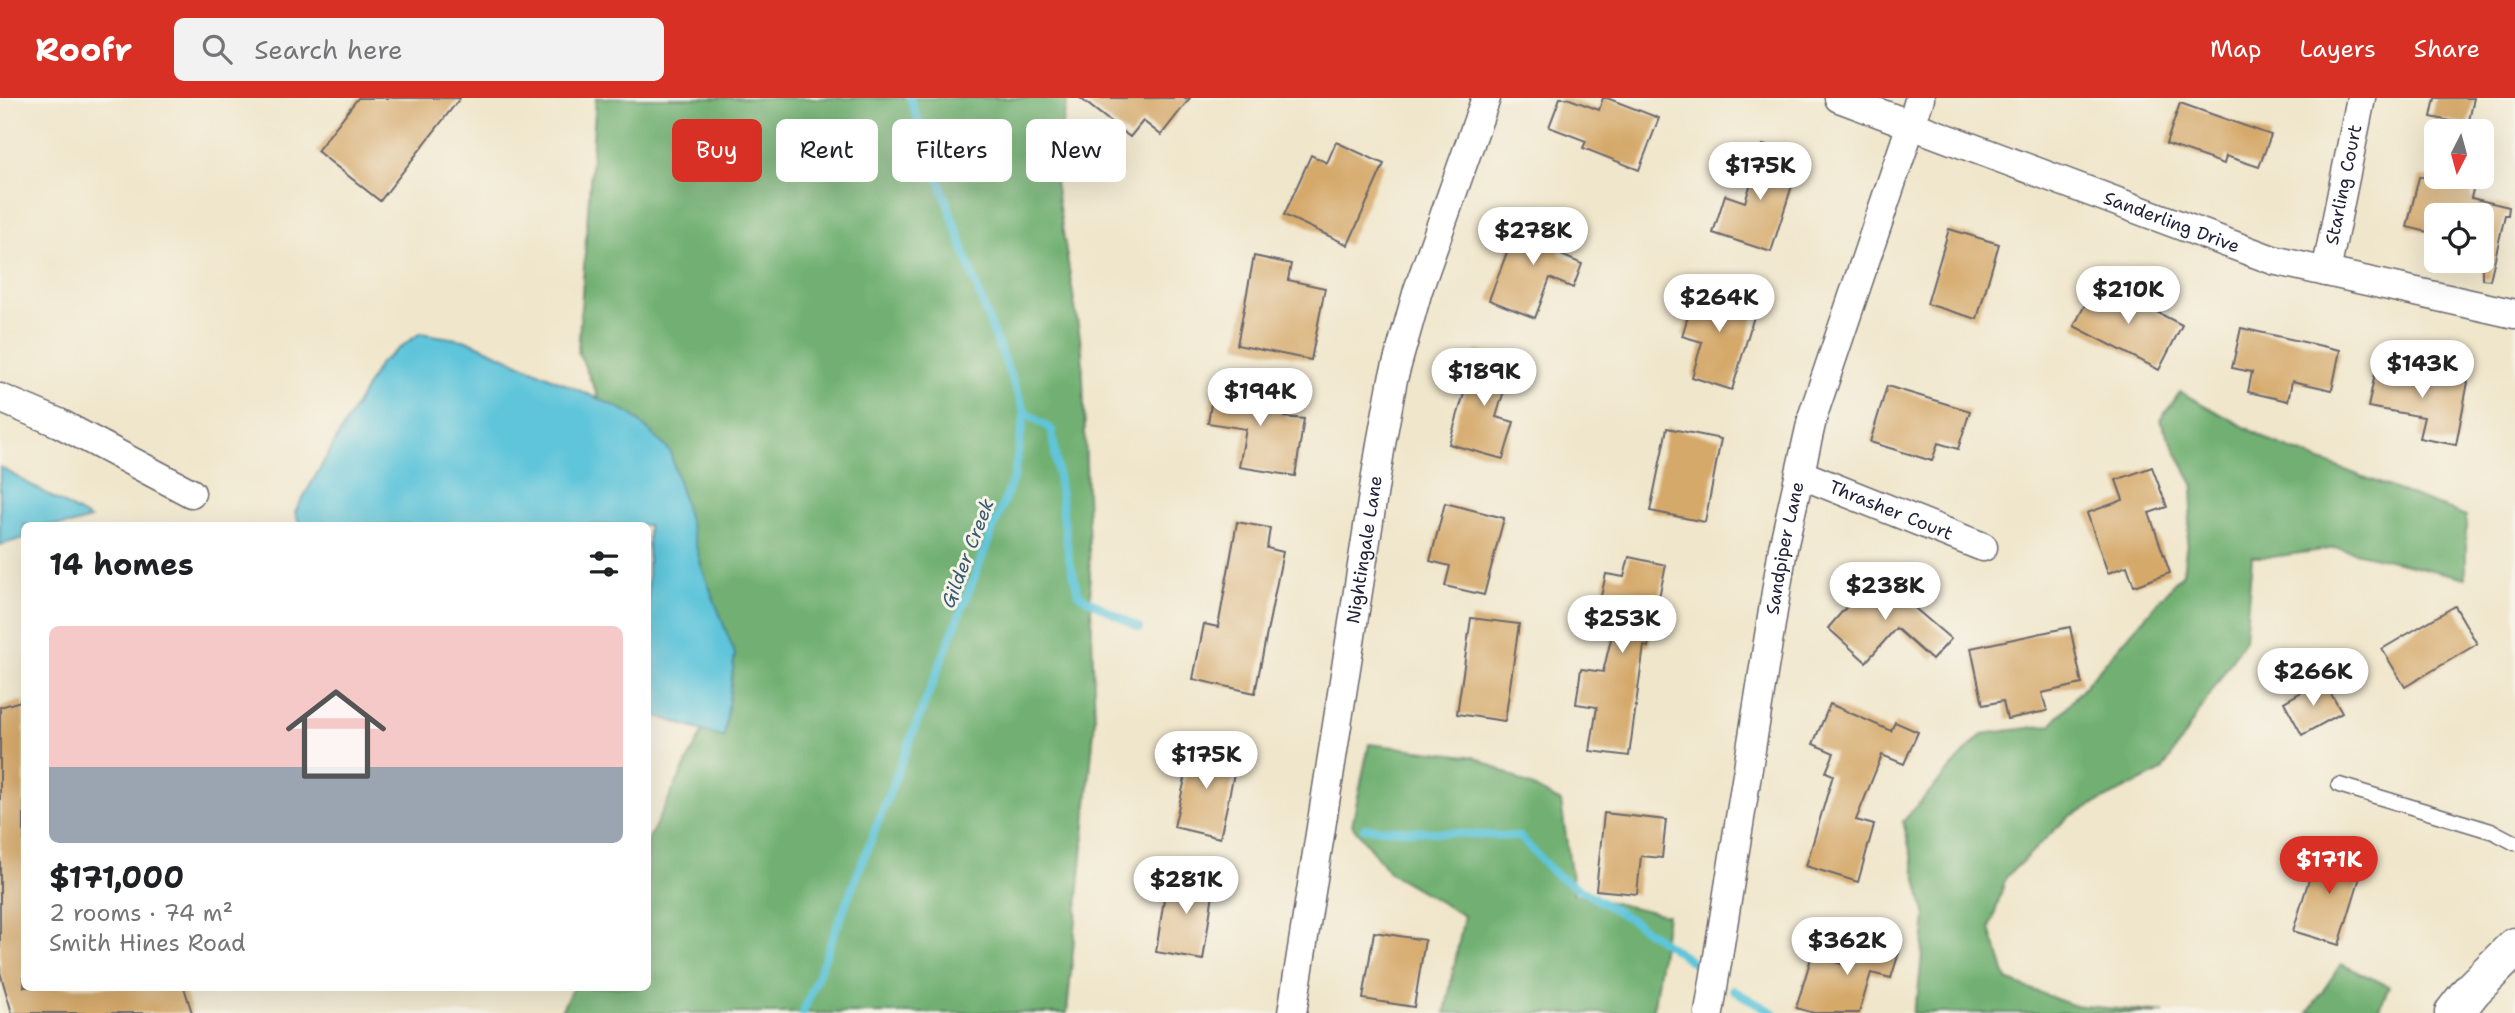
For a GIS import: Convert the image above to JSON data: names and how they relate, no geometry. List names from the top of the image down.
{
  "streets": {
    "street": [
      "Starling Court",
      "Sanderling Drive",
      "Thrasher Court",
      "Sandpiper Lane",
      "Nightingale Lane"
    ]
  },
  "crossings": [
    ["Starling Court", "Sanderling Drive"],
    ["Sanderling Drive", "Sandpiper Lane"],
    ["Thrasher Court", "Sandpiper Lane"]
  ],
  "water": ["Gilder Creek"],
  "north": "bottom",
  "page": {
    "header": "Roofr",
    "search": "Search here",
    "nav": ["Map", "Layers", "Share"],
    "chip": [
      "Buy",
      "Rent",
      "Filters",
      "New"
    ],
    "price": [
      "$175K",
      "$278K",
      "$210K",
      "$264K",
      "$143K",
      "$189K",
      "$194K",
      "$238K",
      "$253K",
      "$266K",
      "$175K",
      "$171K",
      "$281K",
      "$362K"
    ],
    "heading": "14 homes",
    "list": [
      {
        "name": "$171,000",
        "note": "2 rooms · 74 m² · Smith Hines Road"
      }
    ]
  }
}
